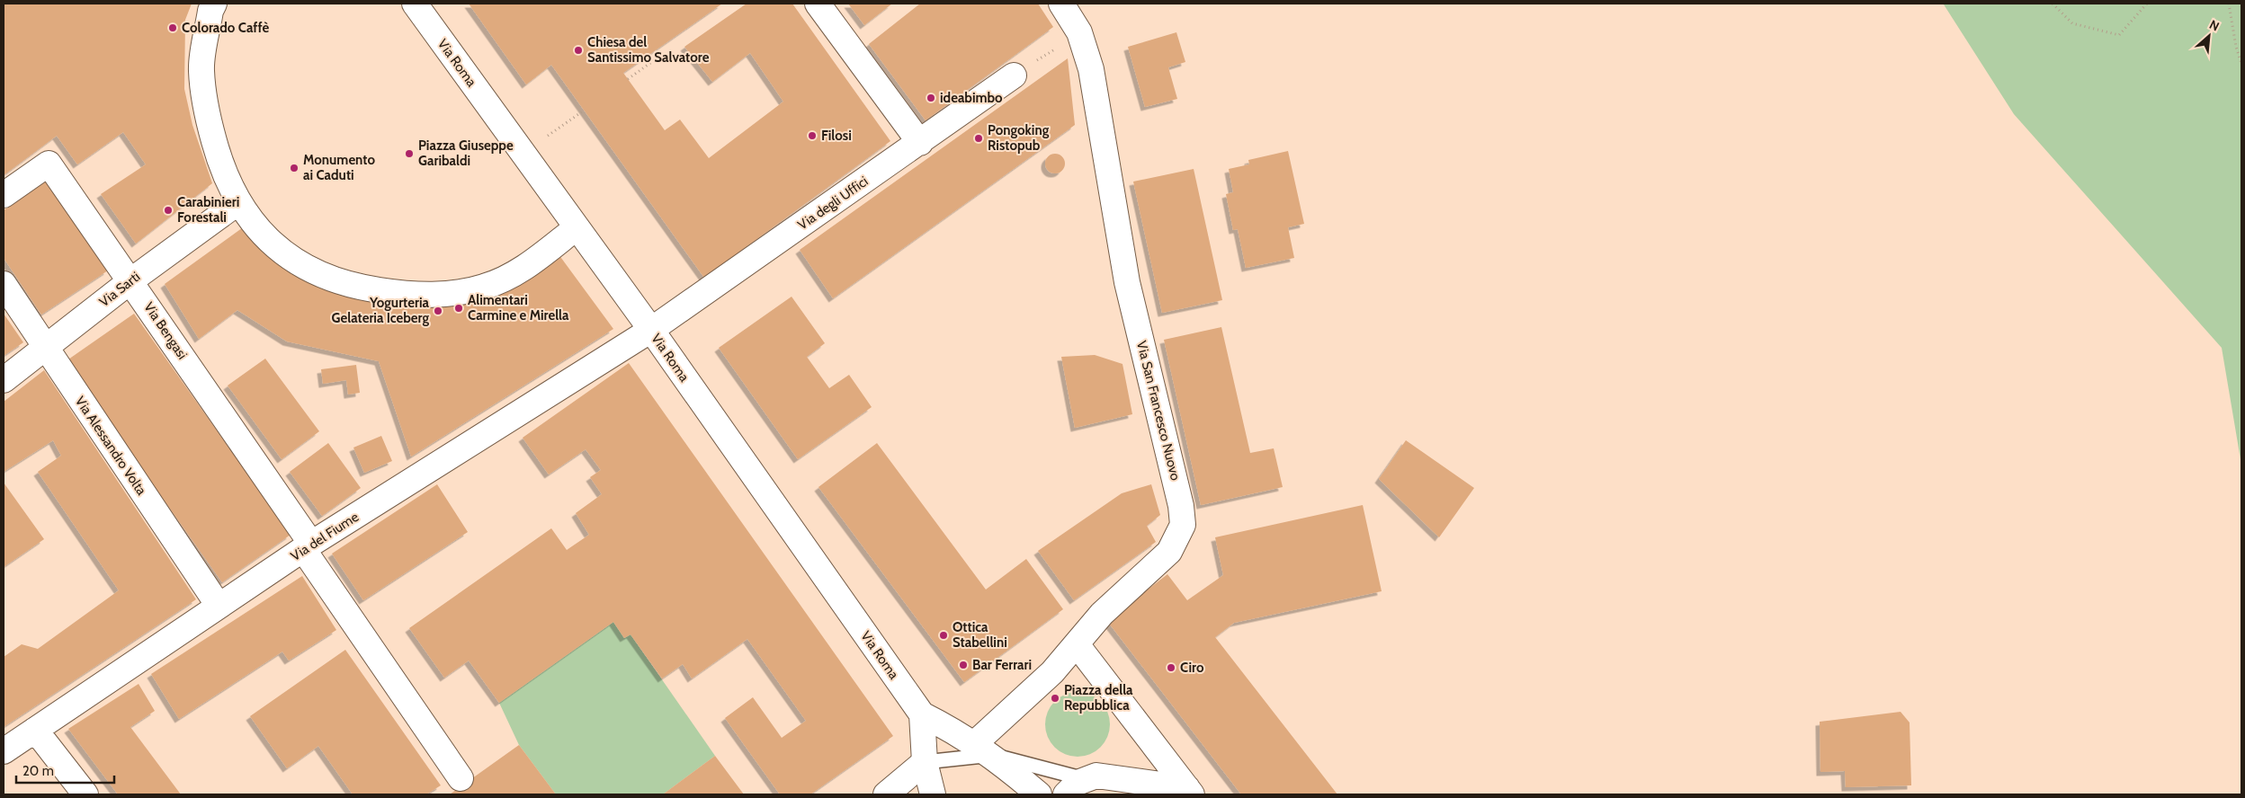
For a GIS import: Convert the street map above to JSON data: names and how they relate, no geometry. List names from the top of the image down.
{
  "streets": {
    "street": [
      "Via Roma",
      "Via degli Uffici",
      "Via Sarti",
      "Via Bengasi",
      "Via San Francesco Nuovo",
      "Via Alessandro Volta",
      "Via del Fiume"
    ]
  },
  "crossings": [
    ["Via Roma", "Via degli Uffici"],
    ["Via Roma", "Via San Francesco Nuovo"],
    ["Via Roma", "Via del Fiume"],
    ["Via degli Uffici", "Via del Fiume"],
    ["Via Sarti", "Via Bengasi"],
    ["Via Sarti", "Via Alessandro Volta"],
    ["Via Bengasi", "Via del Fiume"],
    ["Via Alessandro Volta", "Via del Fiume"]
  ],
  "places": [
    "Colorado Caffè",
    "Chiesa del Santissimo Salvatore",
    "ideabimbo",
    "Filosi",
    "Pongoking Ristopub",
    "Piazza Giuseppe Garibaldi",
    "Monumento ai Caduti",
    "Carabinieri Forestali",
    "Alimentari Carmine e Mirella",
    "Yogurteria Gelateria Iceberg",
    "Ottica Stabellini",
    "Bar Ferrari",
    "Ciro",
    "Piazza della Repubblica"
  ],
  "scale_bar": "20 m",
  "north": "top right"
}
